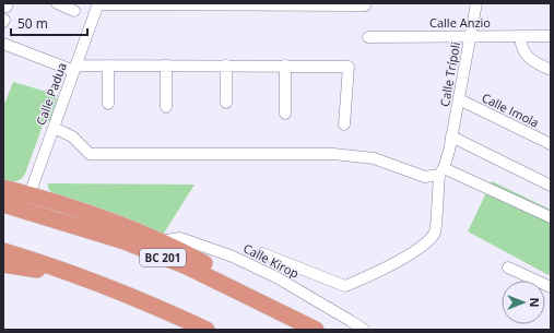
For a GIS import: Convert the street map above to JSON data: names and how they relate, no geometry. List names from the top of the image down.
{
  "streets": {
    "highway": ["BC 201"],
    "street": [
      "Calle Anzio",
      "Calle Trípoli",
      "Calle Padua",
      "Calle Imola",
      "Calle Kirop"
    ]
  },
  "crossings": [
    ["Calle Anzio", "Calle Trípoli"],
    ["Calle Trípoli", "Calle Imola"]
  ],
  "scale_bar": "50 m",
  "north": "right"
}
